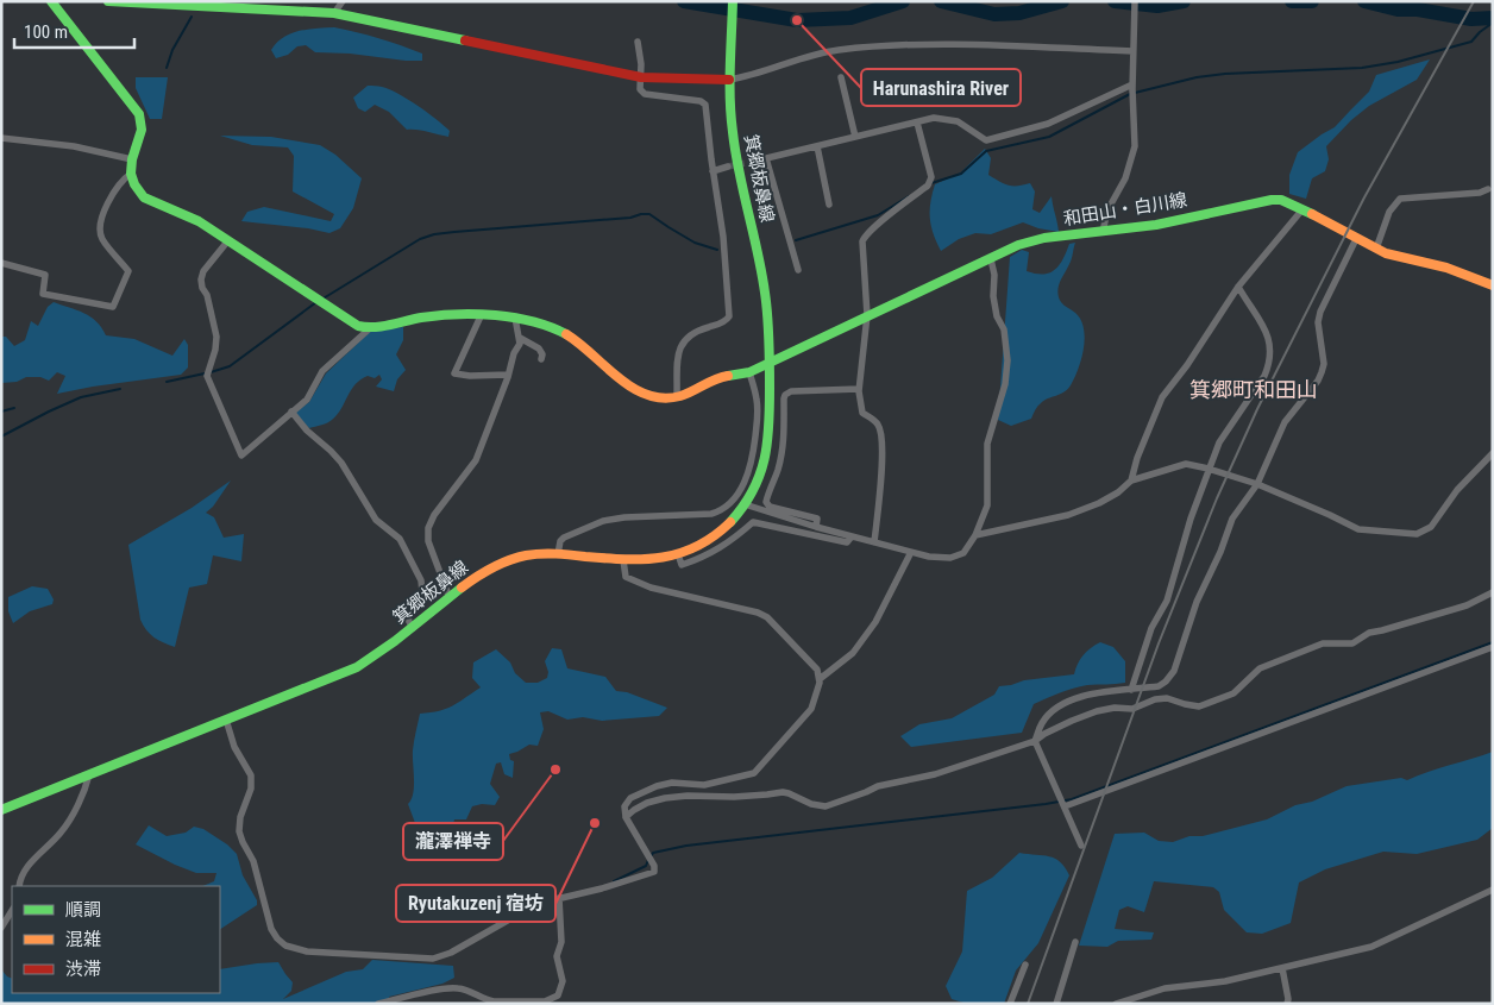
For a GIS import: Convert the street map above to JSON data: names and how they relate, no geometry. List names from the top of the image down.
{
  "streets": {
    "main road": ["箕郷板鼻線", "和田山・白川線"]
  },
  "crossings": [
    ["箕郷板鼻線", "和田山・白川線"]
  ],
  "districts": ["箕郷町和田山"],
  "places": ["Harunashira River", "瀧澤禅寺", "Ryutakuzenj 宿坊"],
  "legend": ["順調", "混雑", "渋滞"],
  "scale_bar": "100 m"
}
